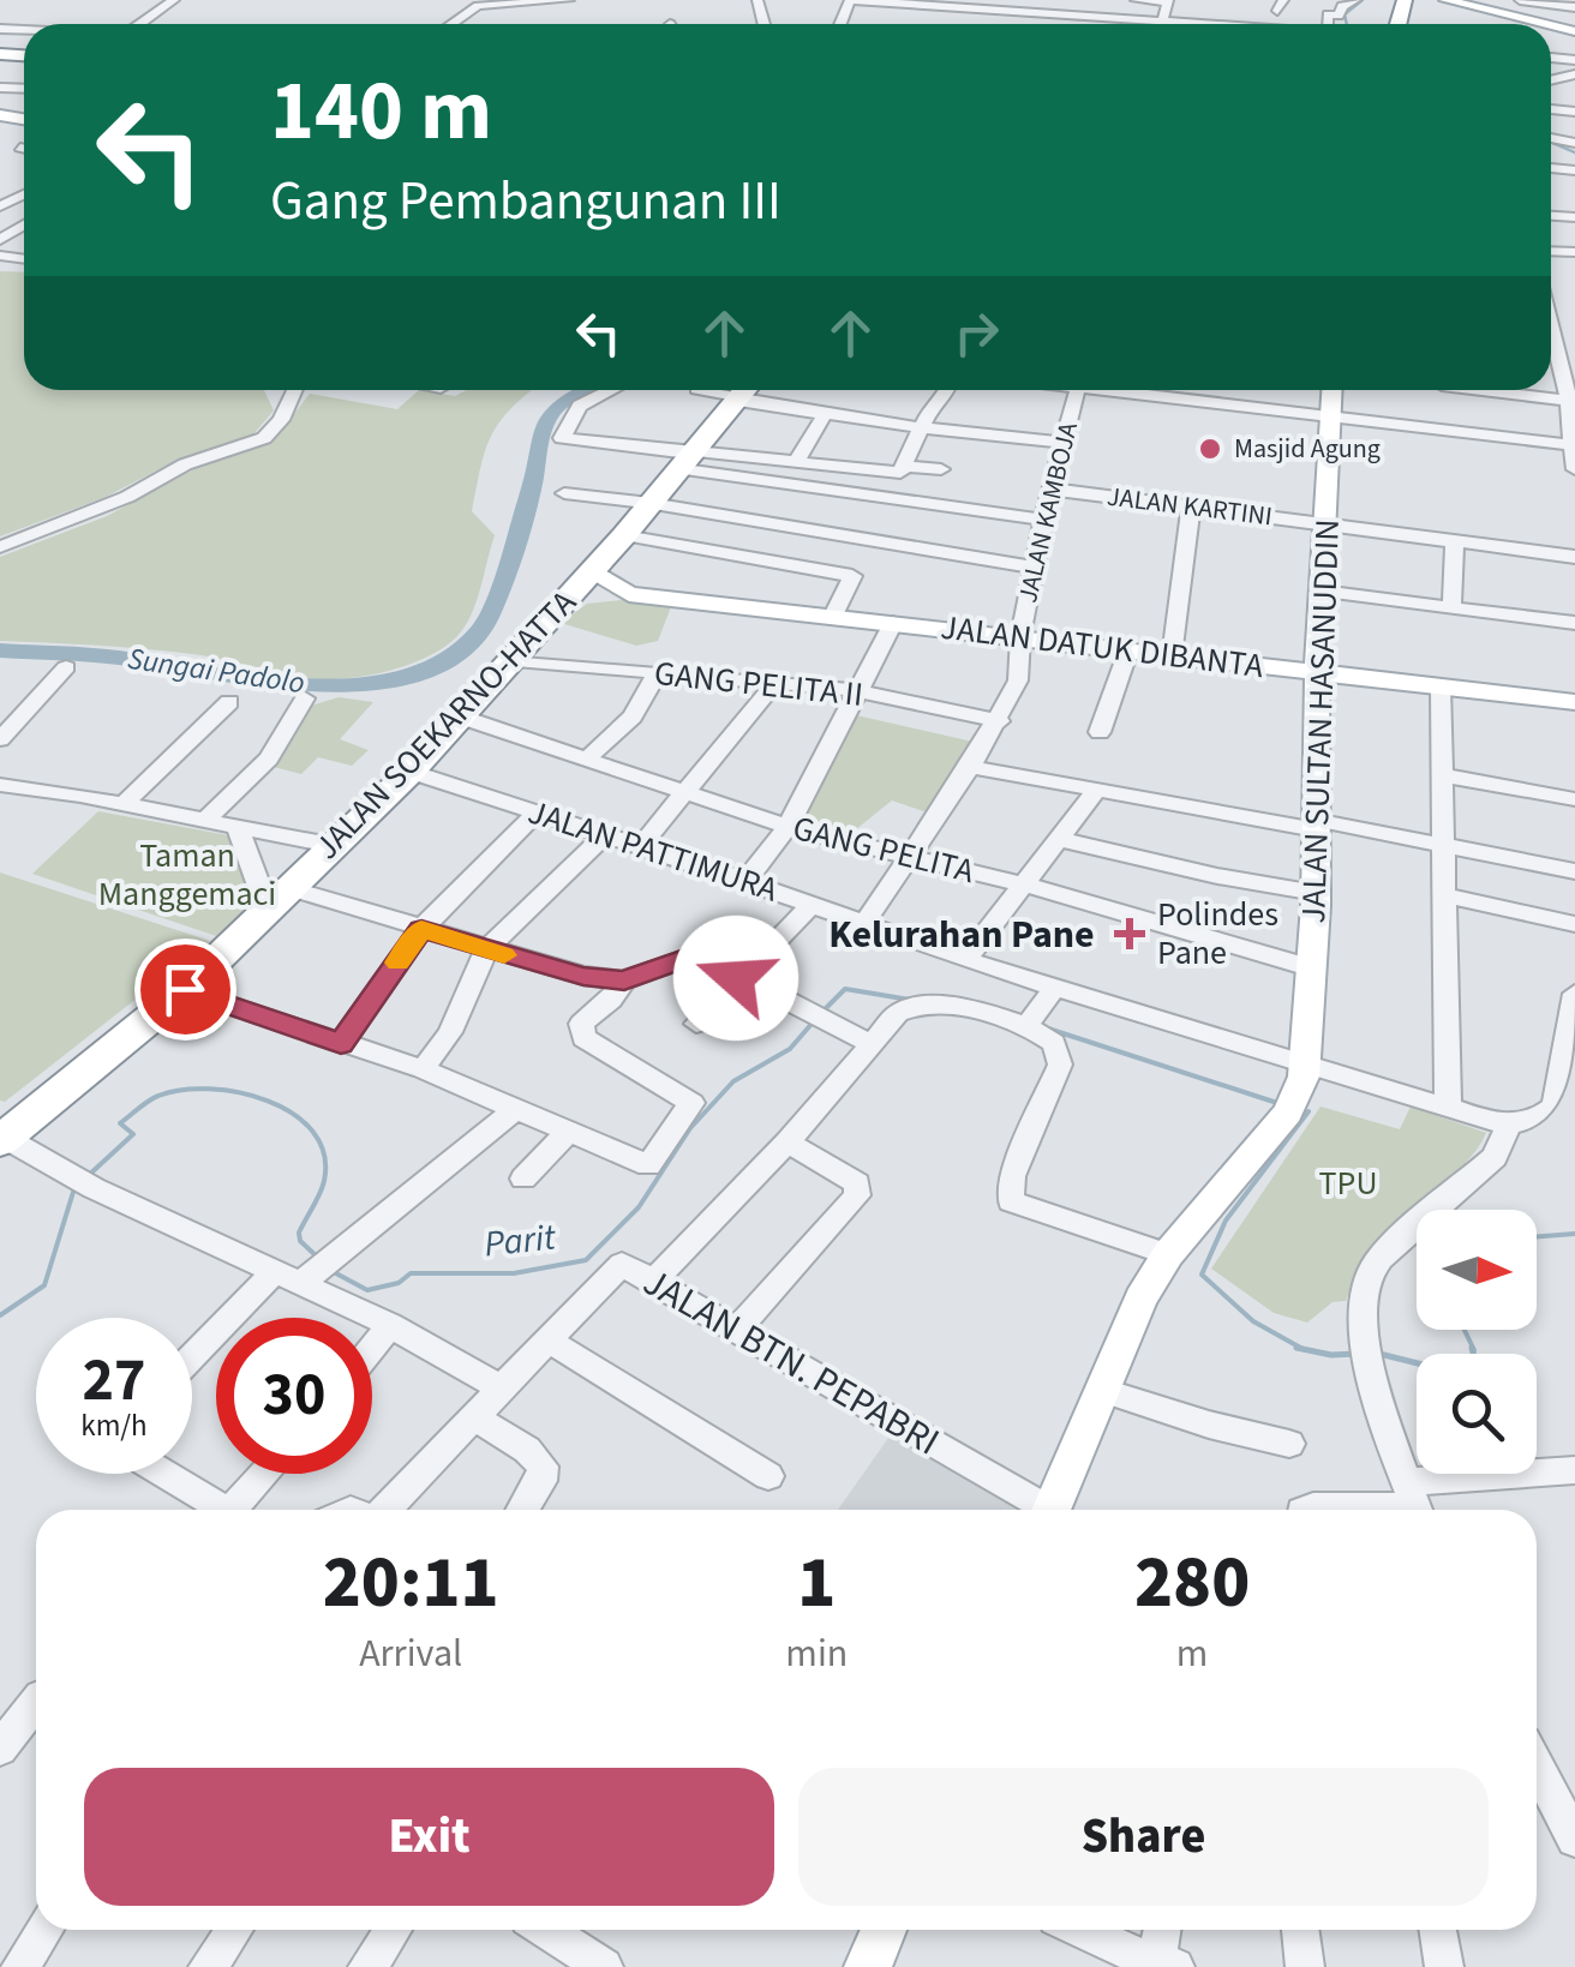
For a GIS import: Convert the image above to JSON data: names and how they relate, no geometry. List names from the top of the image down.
{
  "streets": {
    "highway": ["JALAN SOEKARNO-HATTA"],
    "main road": ["JALAN DATUK DIBANTA", "JALAN SULTAN HASANUDDIN"],
    "street": [
      "JALAN KARTINI",
      "JALAN KAMBOJA",
      "GANG PELITA II",
      "GANG PELITA",
      "JALAN PATTIMURA",
      "JALAN BTN. PEPABRI"
    ]
  },
  "crossings": [
    ["JALAN KARTINI", "JALAN KAMBOJA"],
    ["JALAN KARTINI", "JALAN SULTAN HASANUDDIN"],
    ["JALAN KAMBOJA", "JALAN DATUK DIBANTA"],
    ["JALAN KAMBOJA", "GANG PELITA II"],
    ["JALAN KAMBOJA", "GANG PELITA"],
    ["JALAN KAMBOJA", "JALAN PATTIMURA"],
    ["JALAN DATUK DIBANTA", "JALAN SULTAN HASANUDDIN"],
    ["JALAN DATUK DIBANTA", "JALAN SOEKARNO-HATTA"],
    ["GANG PELITA II", "JALAN SOEKARNO-HATTA"],
    ["JALAN SULTAN HASANUDDIN", "GANG PELITA"],
    ["JALAN SULTAN HASANUDDIN", "JALAN PATTIMURA"],
    ["JALAN SOEKARNO-HATTA", "GANG PELITA"],
    ["JALAN SOEKARNO-HATTA", "JALAN PATTIMURA"]
  ],
  "districts": ["Kelurahan Pane"],
  "water": ["Sungai Padolo", "Parit"],
  "parks": ["Taman Manggemaci", "TPU"],
  "places": {
    "other": ["Masjid Agung"],
    "health": ["Polindes Pane"]
  },
  "north": "right",
  "page": {
    "turn": ["140 m", "Gang Pembangunan III"],
    "speed": "27 km/h",
    "limit": "30",
    "eta": [
      "20:11",
      "Arrival",
      "1",
      "min",
      "280",
      "m"
    ],
    "buttons": ["Exit", "Share"]
  }
}
